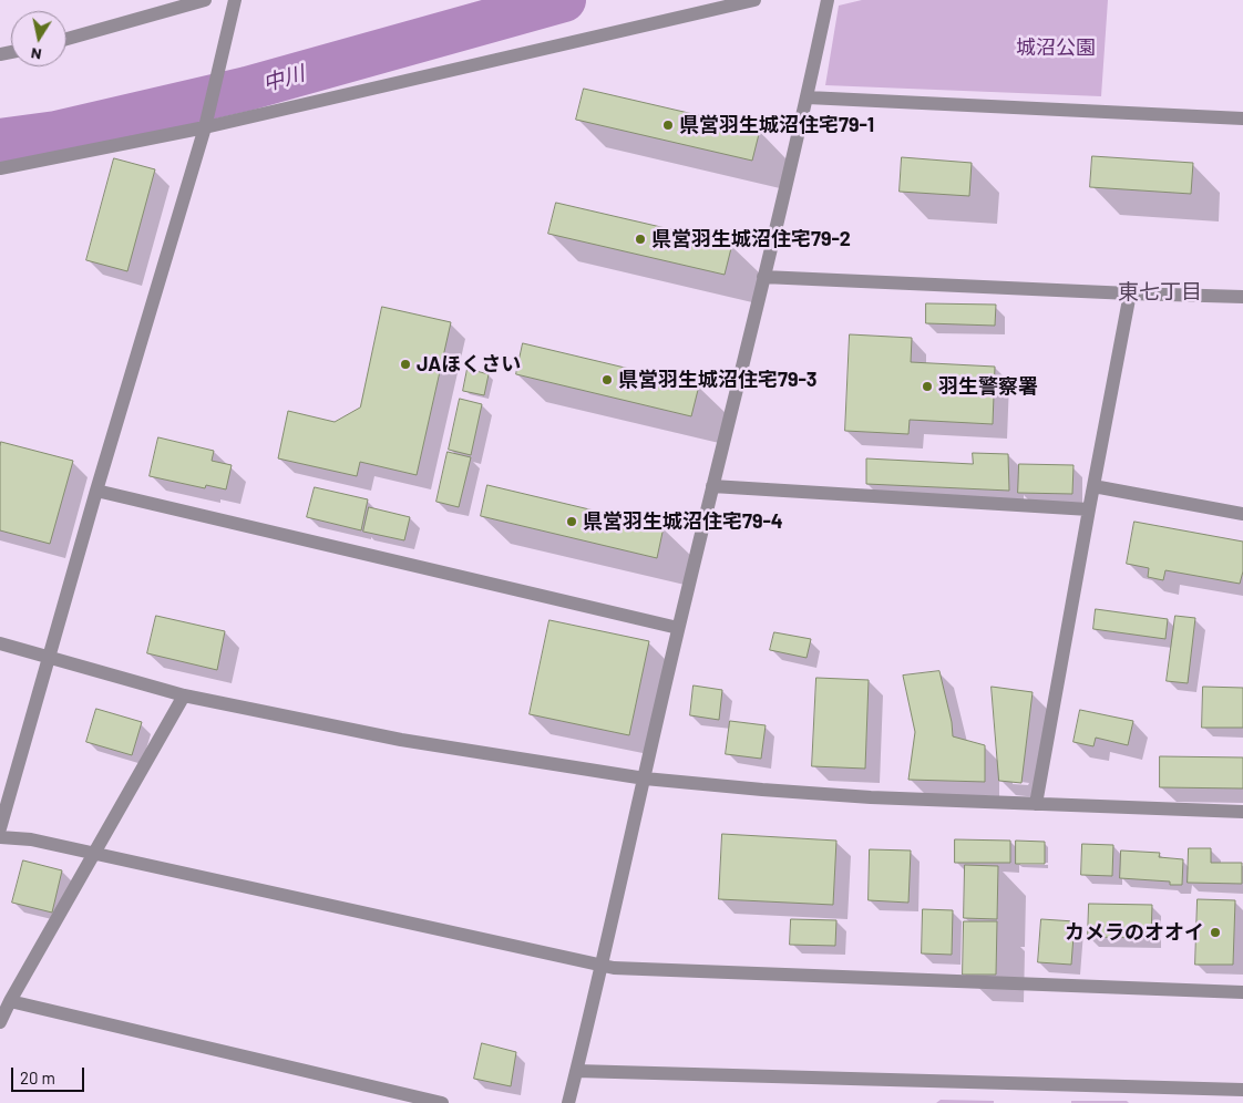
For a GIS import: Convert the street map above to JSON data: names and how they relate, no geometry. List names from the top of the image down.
{
  "districts": ["東七丁目"],
  "water": ["中川"],
  "parks": ["城沼公園"],
  "places": [
    "県営羽生城沼住宅79-1",
    "県営羽生城沼住宅79-2",
    "JAほくさい",
    "県営羽生城沼住宅79-3",
    "羽生警察署",
    "県営羽生城沼住宅79-4",
    "カメラのオオイ"
  ],
  "scale_bar": "20 m",
  "north": "bottom"
}
